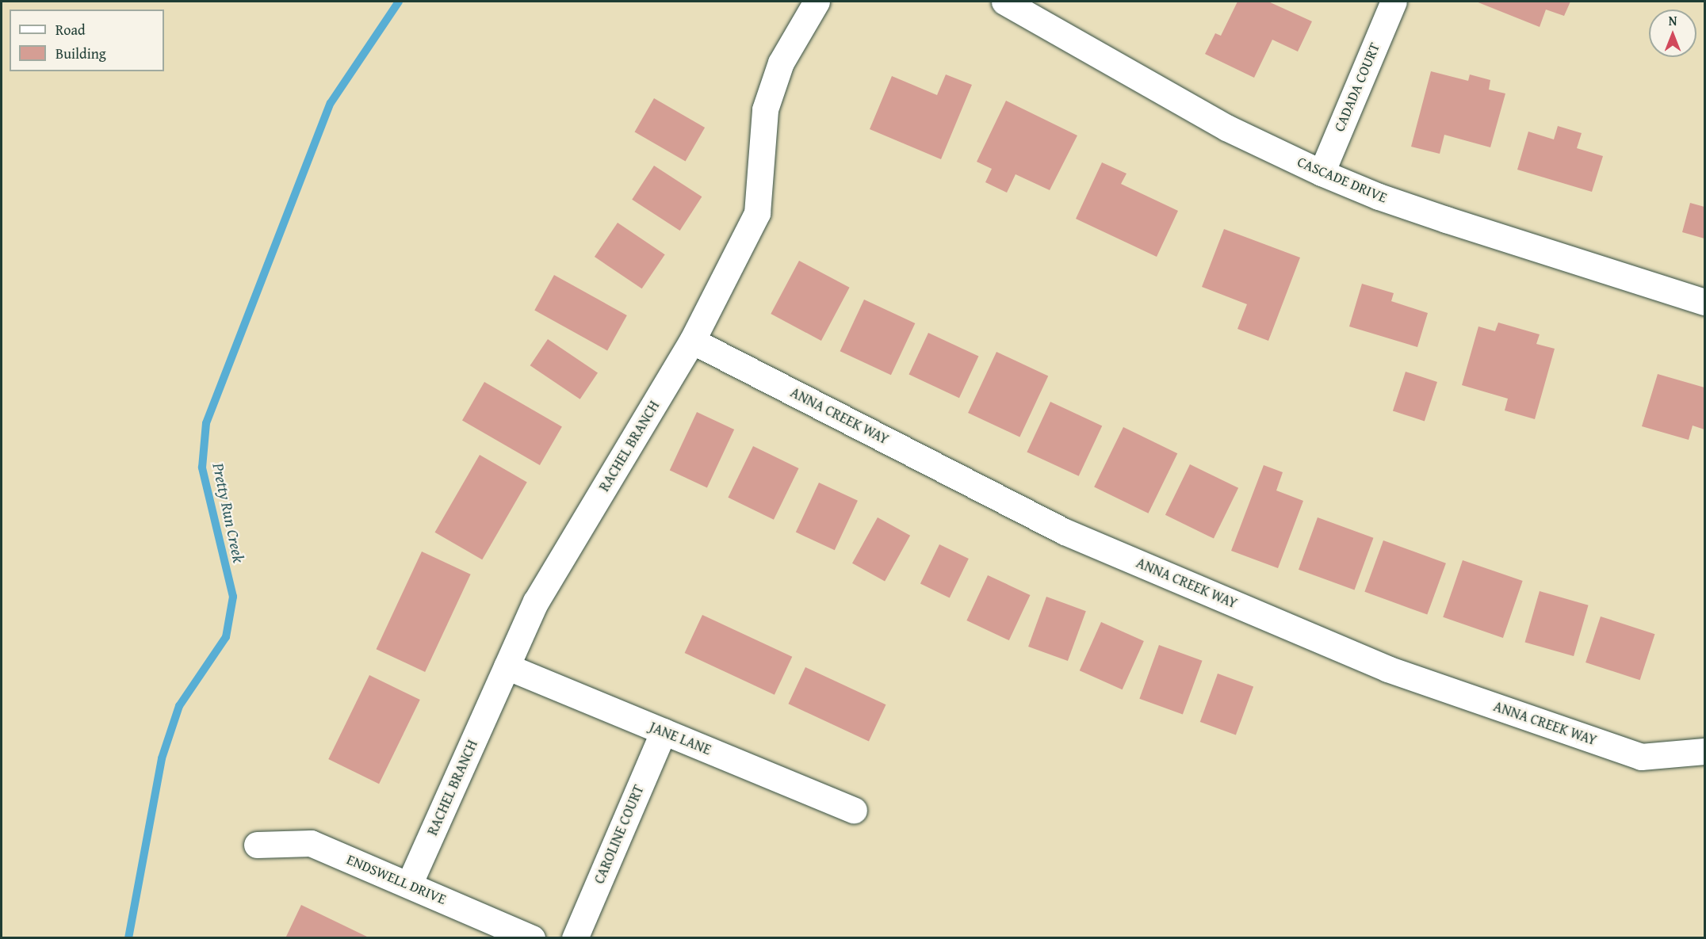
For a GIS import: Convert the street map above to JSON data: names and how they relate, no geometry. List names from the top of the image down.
{
  "streets": {
    "street": [
      "CADADA COURT",
      "CASCADE DRIVE",
      "ANNA CREEK WAY",
      "RACHEL BRANCH",
      "JANE LANE",
      "CAROLINE COURT",
      "ENDSWELL DRIVE"
    ]
  },
  "crossings": [
    ["CADADA COURT", "CASCADE DRIVE"],
    ["ANNA CREEK WAY", "RACHEL BRANCH"],
    ["RACHEL BRANCH", "JANE LANE"],
    ["RACHEL BRANCH", "ENDSWELL DRIVE"],
    ["JANE LANE", "CAROLINE COURT"]
  ],
  "water": ["Pretty Run Creek"],
  "legend": ["Road", "Building"],
  "north": "top"
}
